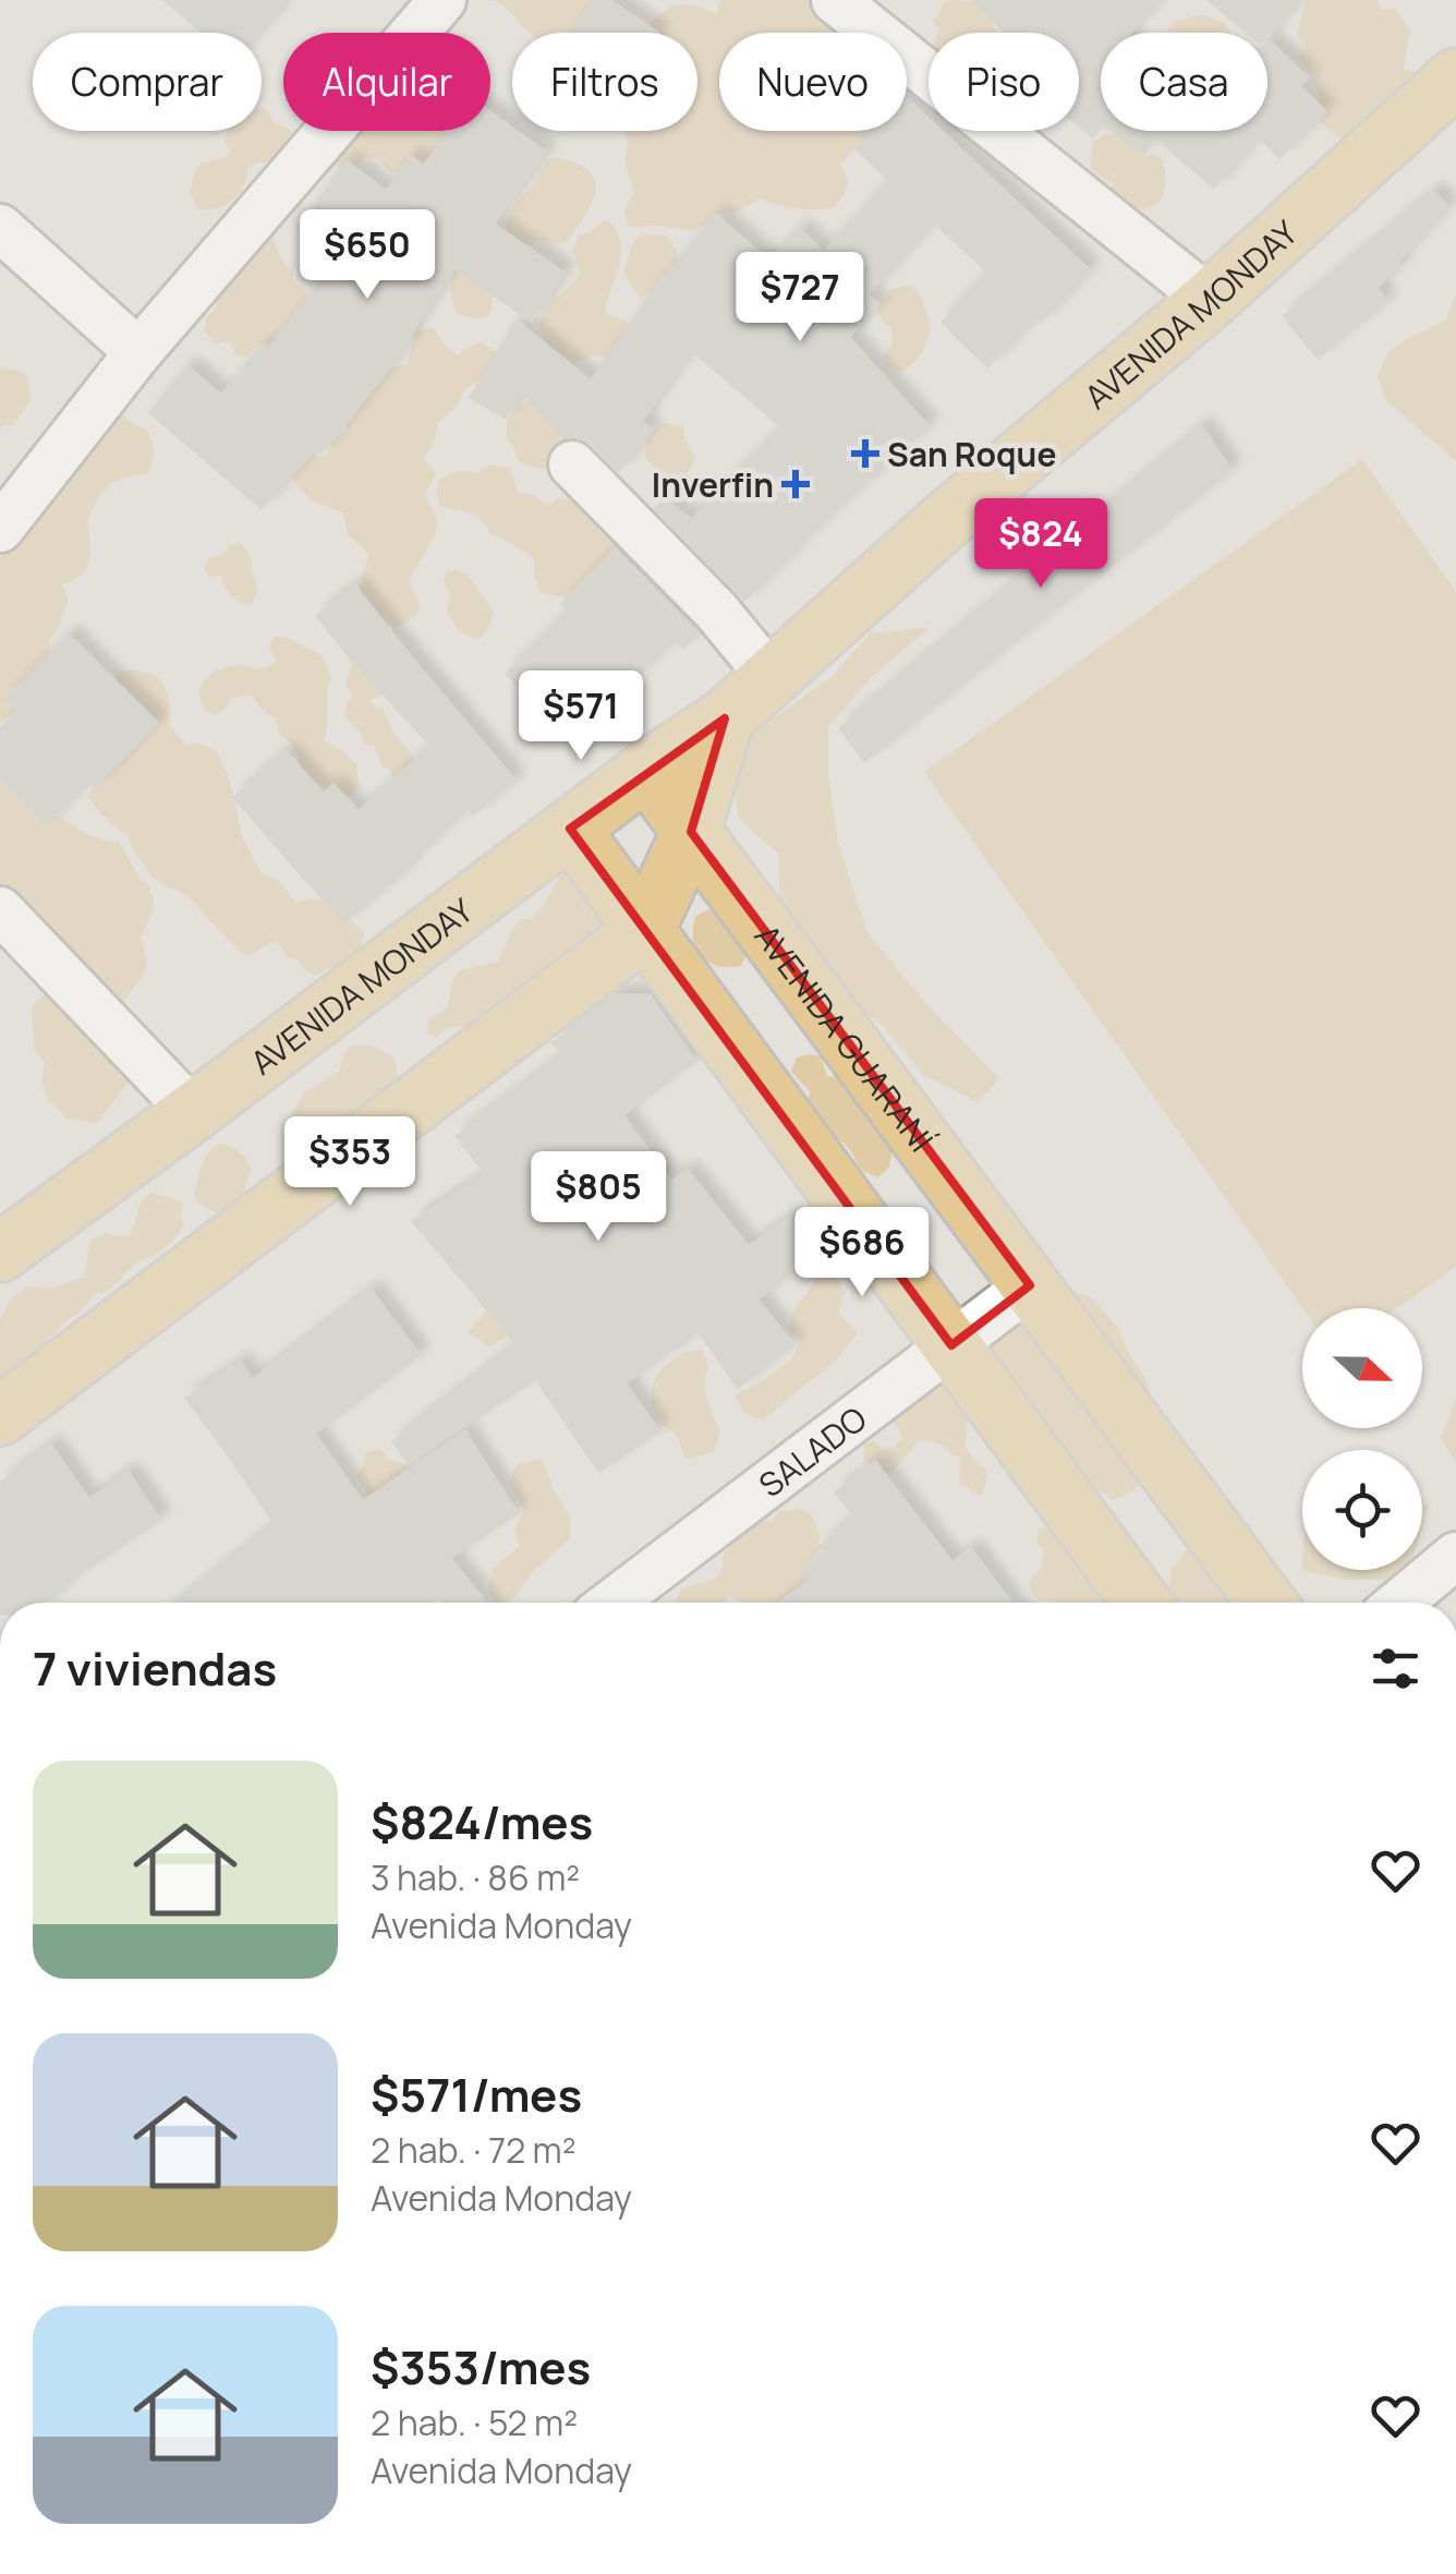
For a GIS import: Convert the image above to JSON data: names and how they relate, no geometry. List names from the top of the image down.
{
  "streets": {
    "main road": ["AVENIDA MONDAY", "AVENIDA GUARANÍ"],
    "street": ["SALADO"]
  },
  "crossings": [
    ["AVENIDA MONDAY", "AVENIDA GUARANÍ"],
    ["AVENIDA GUARANÍ", "SALADO"]
  ],
  "places": {
    "health": ["San Roque", "Inverfin"]
  },
  "north": "right",
  "page": {
    "chip": [
      "Comprar",
      "Alquilar",
      "Filtros",
      "Nuevo",
      "Piso",
      "Casa"
    ],
    "price": [
      "$650",
      "$727",
      "$824",
      "$571",
      "$353",
      "$805",
      "$686"
    ],
    "heading": "7 viviendas",
    "list": [
      {
        "name": "$824/mes",
        "note": "3 hab. · 86 m² · Avenida Monday"
      },
      {
        "name": "$571/mes",
        "note": "2 hab. · 72 m² · Avenida Monday"
      },
      {
        "name": "$353/mes",
        "note": "2 hab. · 52 m² · Avenida Monday"
      }
    ]
  }
}
